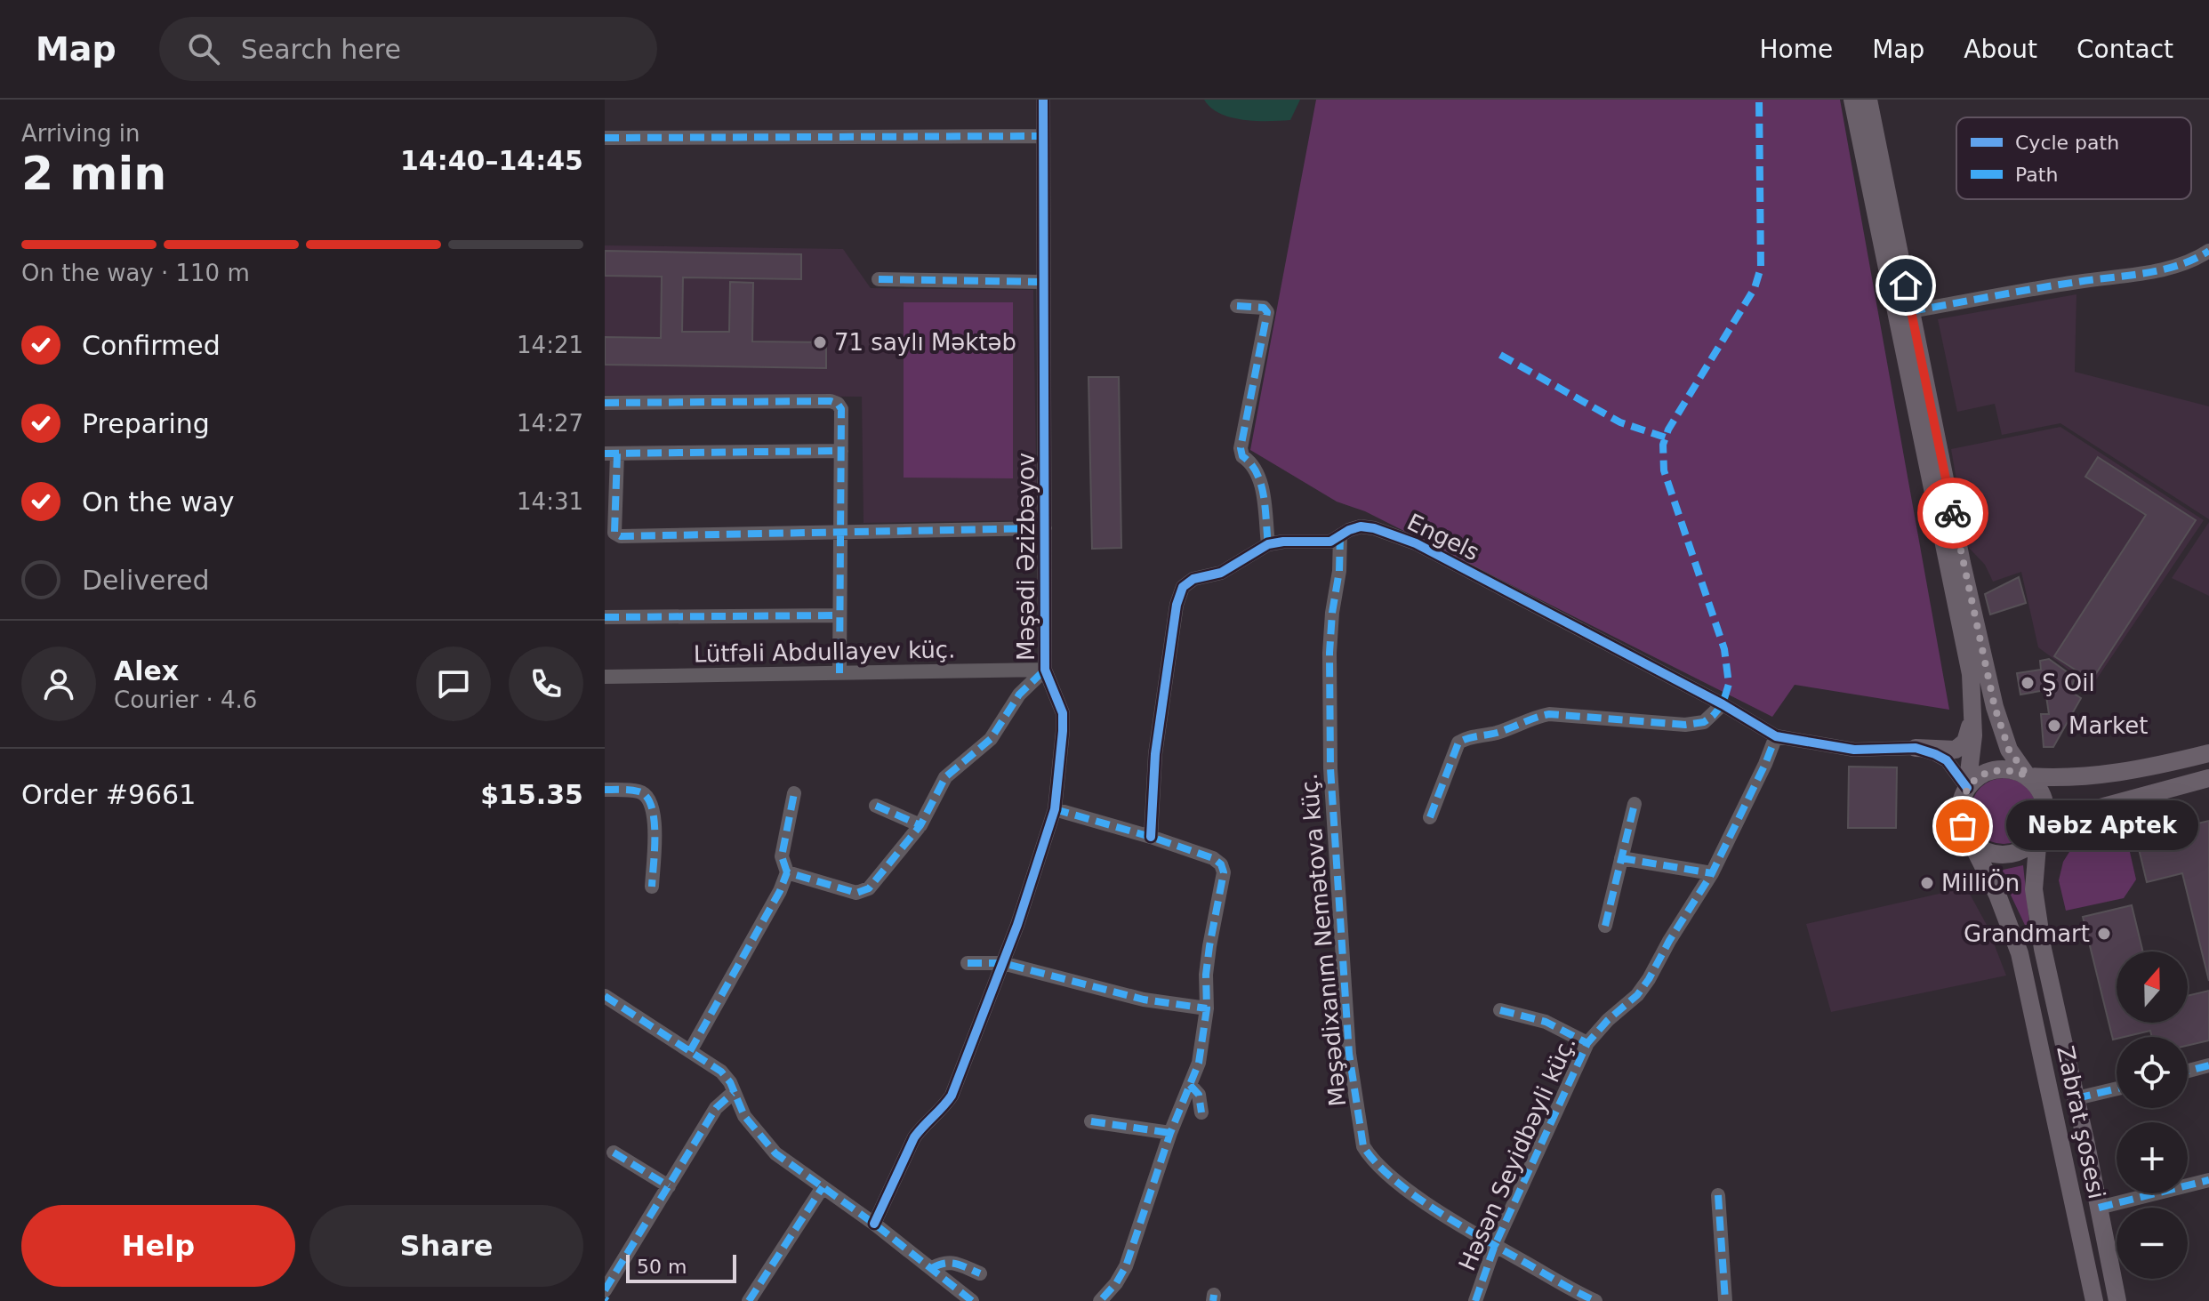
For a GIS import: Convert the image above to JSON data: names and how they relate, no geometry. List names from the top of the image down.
{
  "streets": {
    "main road": ["Zabrat şosesi"],
    "street": [
      "Engels",
      "Məşədi Əzizbəyov",
      "Lütfəli Abdullayev küç.",
      "Məşədixanım Nemətova küç.",
      "Həsən Seyidbəyli küç."
    ]
  },
  "crossings": [
    ["Engels", "Məşədixanım Nemətova küç."],
    ["Engels", "Həsən Seyidbəyli küç."],
    ["Məşədi Əzizbəyov", "Lütfəli Abdullayev küç."],
    ["Məşədixanım Nemətova küç.", "Həsən Seyidbəyli küç."]
  ],
  "places": [
    "71 saylı Məktəb",
    "Ş Oil",
    "Market",
    "Nəbz Aptek",
    "MilliÖn",
    "Grandmart"
  ],
  "legend": ["Cycle path", "Path"],
  "scale_bar": "50 m",
  "north": "top",
  "page": {
    "header": "Map",
    "search": "Search here",
    "nav": [
      "Home",
      "Map",
      "About",
      "Contact"
    ],
    "heading": ["2 min", "Arriving in", "14:40–14:45"],
    "panel": [
      "Alex",
      "Courier · 4.6",
      "Order #9661",
      "$15.35"
    ],
    "bar": "On the way · 110 m",
    "list": [
      ["Confirmed", "14:21"],
      ["Preparing", "14:27"],
      ["On the way", "14:31"],
      "Delivered"
    ],
    "bubble": "Nəbz Aptek",
    "map_buttons": ["+", "−"],
    "buttons": ["Help", "Share"],
    "scale": "50 m"
  }
}
